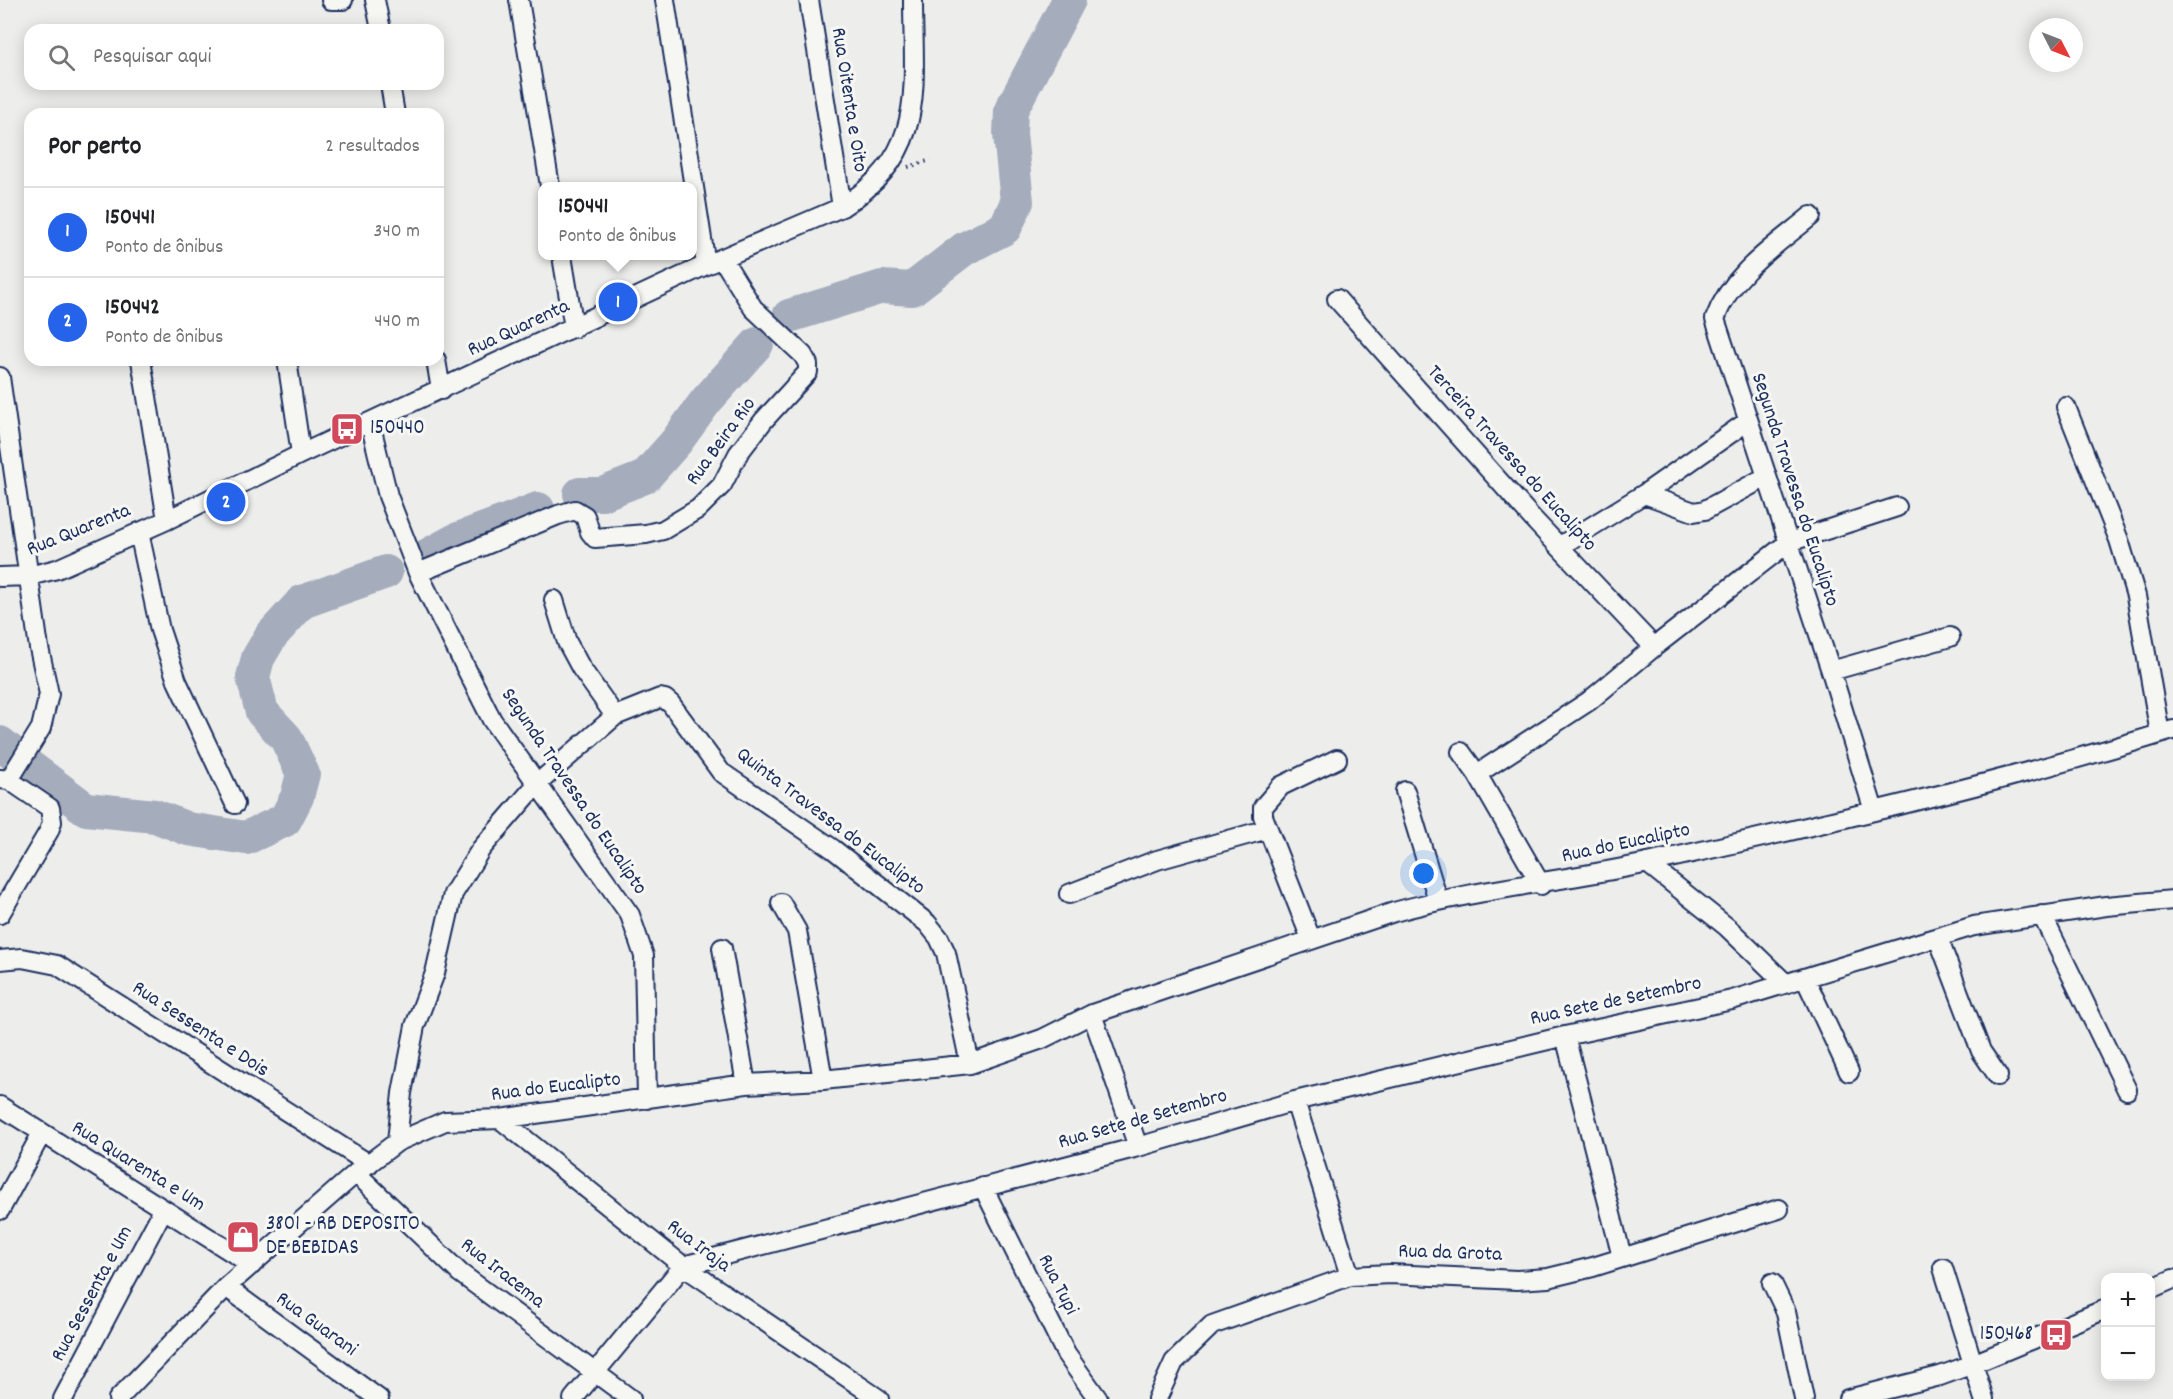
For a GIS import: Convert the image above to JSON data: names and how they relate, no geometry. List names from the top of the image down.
{
  "streets": {
    "street": [
      "Rua Oitenta e Oito",
      "Rua Quarenta",
      "Rua Beira Rio",
      "Terceira Travessa do Eucalipto",
      "Segunda Travessa do Eucalipto",
      "Quinta Travessa do Eucalipto",
      "Rua do Eucalipto",
      "Rua Sete de Setembro",
      "Rua Sessenta e Dois",
      "Rua Quarenta e Um",
      "Rua Iraja",
      "Rua da Grota",
      "Rua Iracema",
      "Rua Tupi",
      "Rua Sessenta e Um",
      "Rua Guarani"
    ]
  },
  "crossings": [
    ["Rua Oitenta e Oito", "Rua Quarenta"],
    ["Rua Quarenta", "Rua Beira Rio"],
    ["Rua Quarenta", "Segunda Travessa do Eucalipto"],
    ["Rua Beira Rio", "Segunda Travessa do Eucalipto"],
    ["Segunda Travessa do Eucalipto", "Rua do Eucalipto"],
    ["Quinta Travessa do Eucalipto", "Rua do Eucalipto"],
    ["Rua do Eucalipto", "Rua Sessenta e Dois"],
    ["Rua do Eucalipto", "Rua Quarenta e Um"],
    ["Rua do Eucalipto", "Rua Iraja"],
    ["Rua do Eucalipto", "Rua Iracema"],
    ["Rua do Eucalipto", "Rua Guarani"],
    ["Rua Sete de Setembro", "Rua Iraja"],
    ["Rua Sete de Setembro", "Rua Tupi"],
    ["Rua Sessenta e Dois", "Rua Iracema"],
    ["Rua Quarenta e Um", "Rua Sessenta e Um"]
  ],
  "places": {
    "bus stop": ["150440", "150468"],
    "shop": ["3801 - RB DEPOSITO DE BEBIDAS"]
  },
  "north": "bottom right",
  "page": {
    "search": "Pesquisar aqui",
    "heading": ["Por perto", "2 resultados"],
    "popup": ["150441", "Ponto de ônibus"],
    "list": [
      {
        "mark": "1",
        "name": "150441",
        "note": "Ponto de ônibus",
        "value": "340 m"
      },
      {
        "mark": "2",
        "name": "150442",
        "note": "Ponto de ônibus",
        "value": "440 m"
      }
    ],
    "pins": ["1", "2"],
    "map_buttons": ["+", "−"]
  }
}
